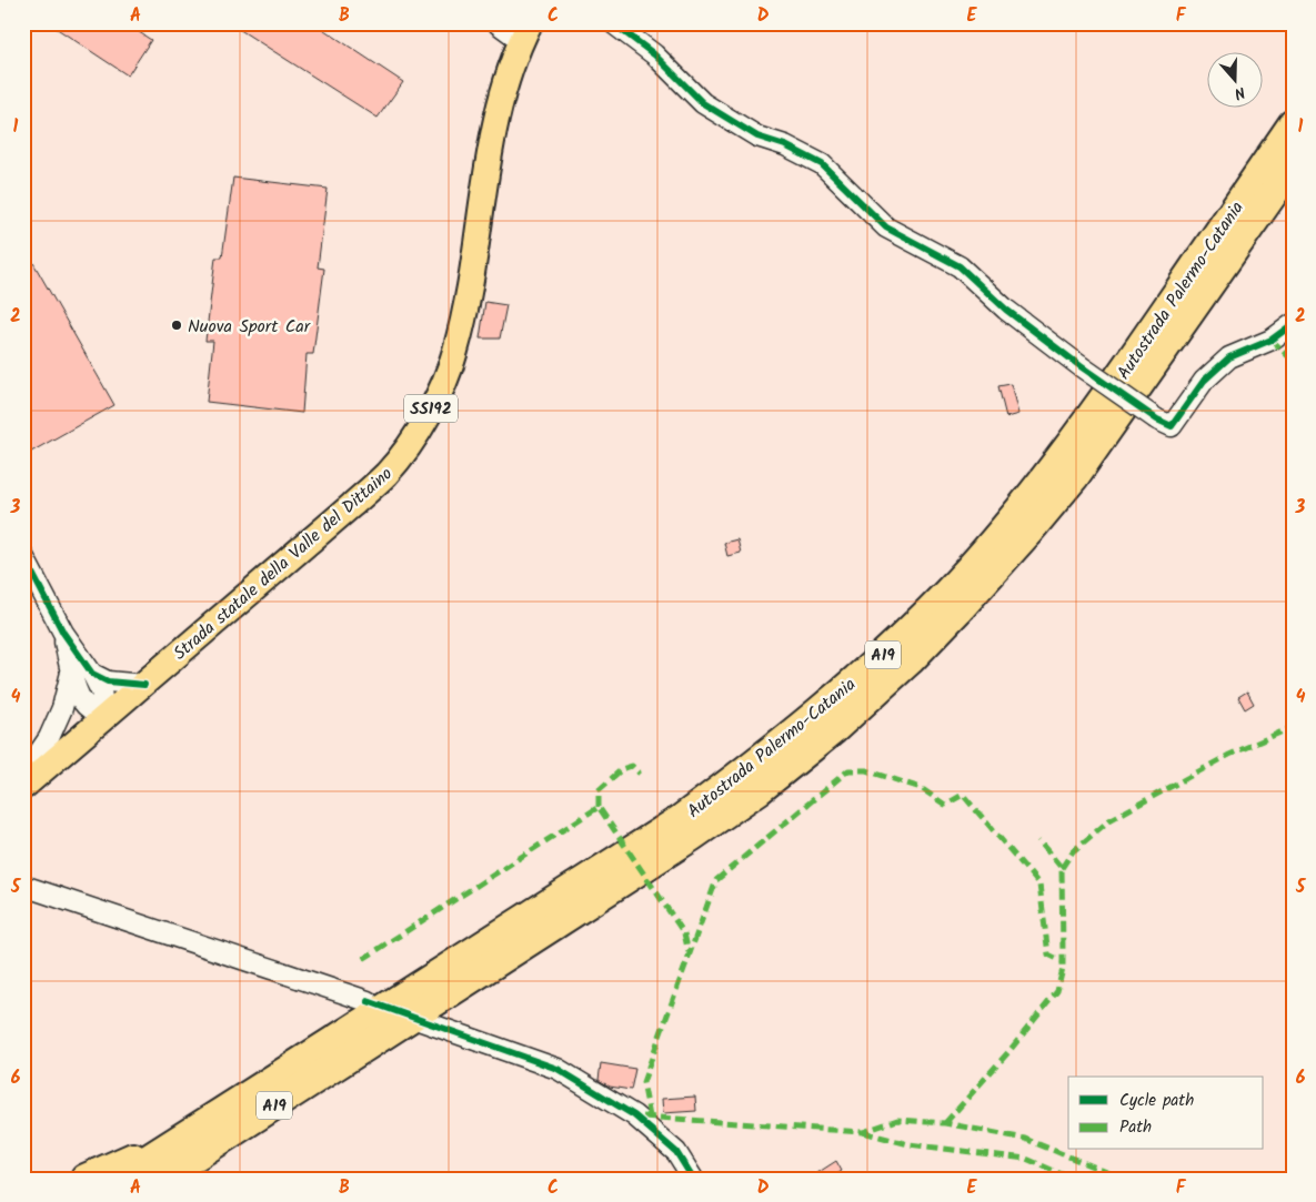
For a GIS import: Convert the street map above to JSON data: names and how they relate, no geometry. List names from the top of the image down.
{
  "streets": {
    "highway": ["Autostrada Palermo-Catania", "A19"],
    "main road": ["SS192", "Strada statale della Valle del Dittaino"]
  },
  "places": ["Nuova Sport Car"],
  "legend": ["Cycle path", "Path"],
  "north": "bottom",
  "grid": {
    "columns": [
      "A",
      "B",
      "C",
      "D",
      "E",
      "F"
    ],
    "rows": [
      "1",
      "2",
      "3",
      "4",
      "5",
      "6"
    ]
  }
}
